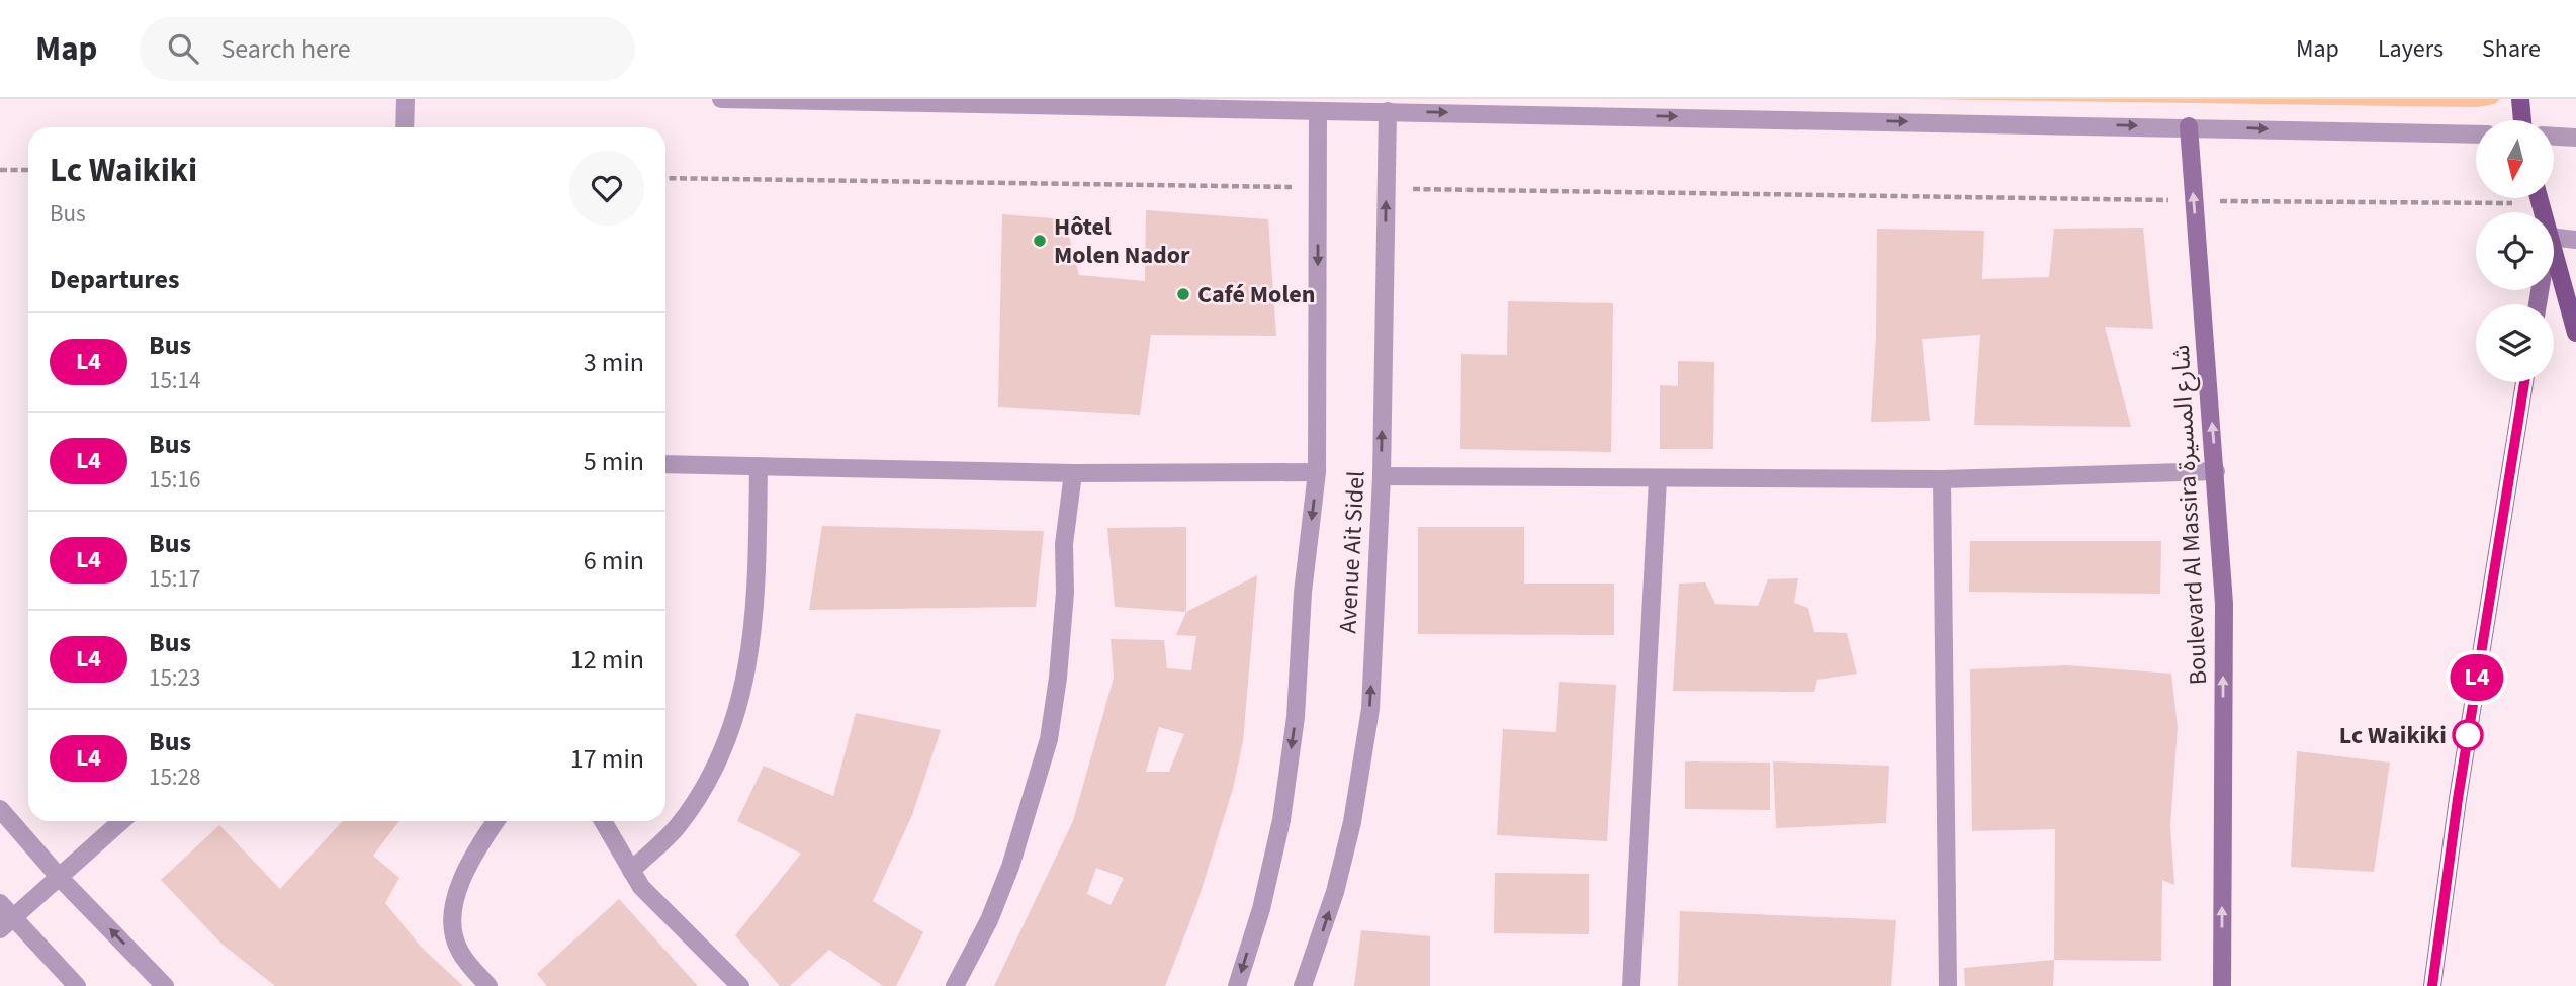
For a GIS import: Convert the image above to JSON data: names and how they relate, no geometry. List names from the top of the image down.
{
  "streets": {
    "main road": ["Boulevard Al Massira شارع المسيرة"],
    "street": ["Avenue Ait Sidel"]
  },
  "one_way": ["Boulevard Al Massira شارع المسيرة"],
  "places": ["Hôtel Molen Nador", "Café Molen", "Lc Waikiki"],
  "lines": ["bus line L4"],
  "north": "bottom",
  "page": {
    "header": "Map",
    "search": "Search here",
    "nav": ["Map", "Layers", "Share"],
    "on_map": "L4",
    "heading": [
      ["Lc Waikiki", "Bus"],
      "Departures"
    ],
    "list": [
      {
        "mark": "L4",
        "name": "Bus",
        "note": "15:14",
        "value": "3 min"
      },
      {
        "mark": "L4",
        "name": "Bus",
        "note": "15:16",
        "value": "5 min"
      },
      {
        "mark": "L4",
        "name": "Bus",
        "note": "15:17",
        "value": "6 min"
      },
      {
        "mark": "L4",
        "name": "Bus",
        "note": "15:23",
        "value": "12 min"
      },
      {
        "mark": "L4",
        "name": "Bus",
        "note": "15:28",
        "value": "17 min"
      }
    ]
  }
}
